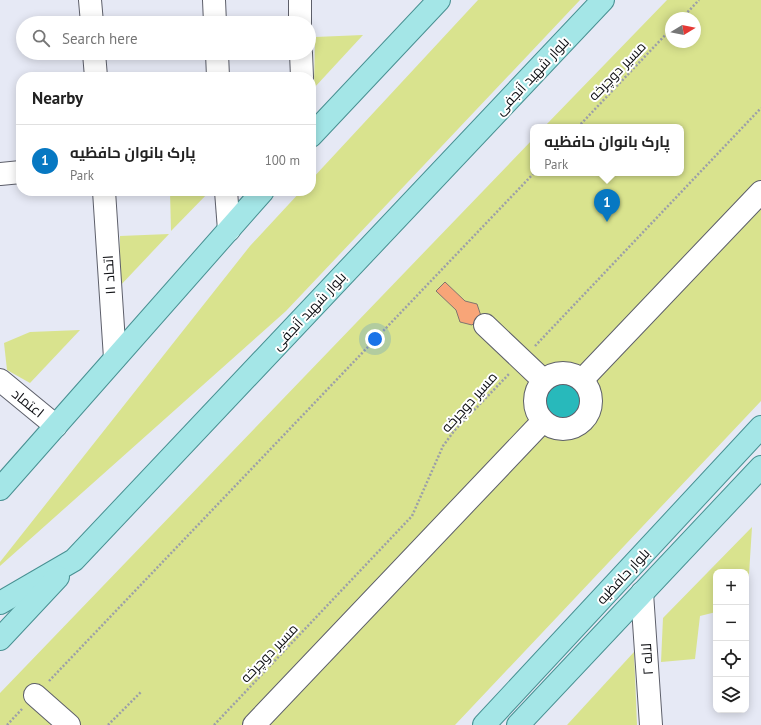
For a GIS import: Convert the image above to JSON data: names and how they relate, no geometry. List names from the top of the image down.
{
  "streets": {
    "main road": ["بلوار شهید آنجفی", "بلوار حافظیه"],
    "street": ["اتحاد ۱۱", "اعتماد", "لاله ۲"],
    "path": ["مسیر دوچرخه"]
  },
  "crossings": [
    ["بلوار حافظیه", "لاله ۲"]
  ],
  "north": "right",
  "page": {
    "search": "Search here",
    "heading": "Nearby",
    "popup": ["پارک بانوان حافظیه", "Park"],
    "list": [
      {
        "mark": "1",
        "name": "پارک بانوان حافظیه",
        "note": "Park",
        "value": "100 m"
      }
    ],
    "pins": "1",
    "map_buttons": ["+", "−"]
  }
}
